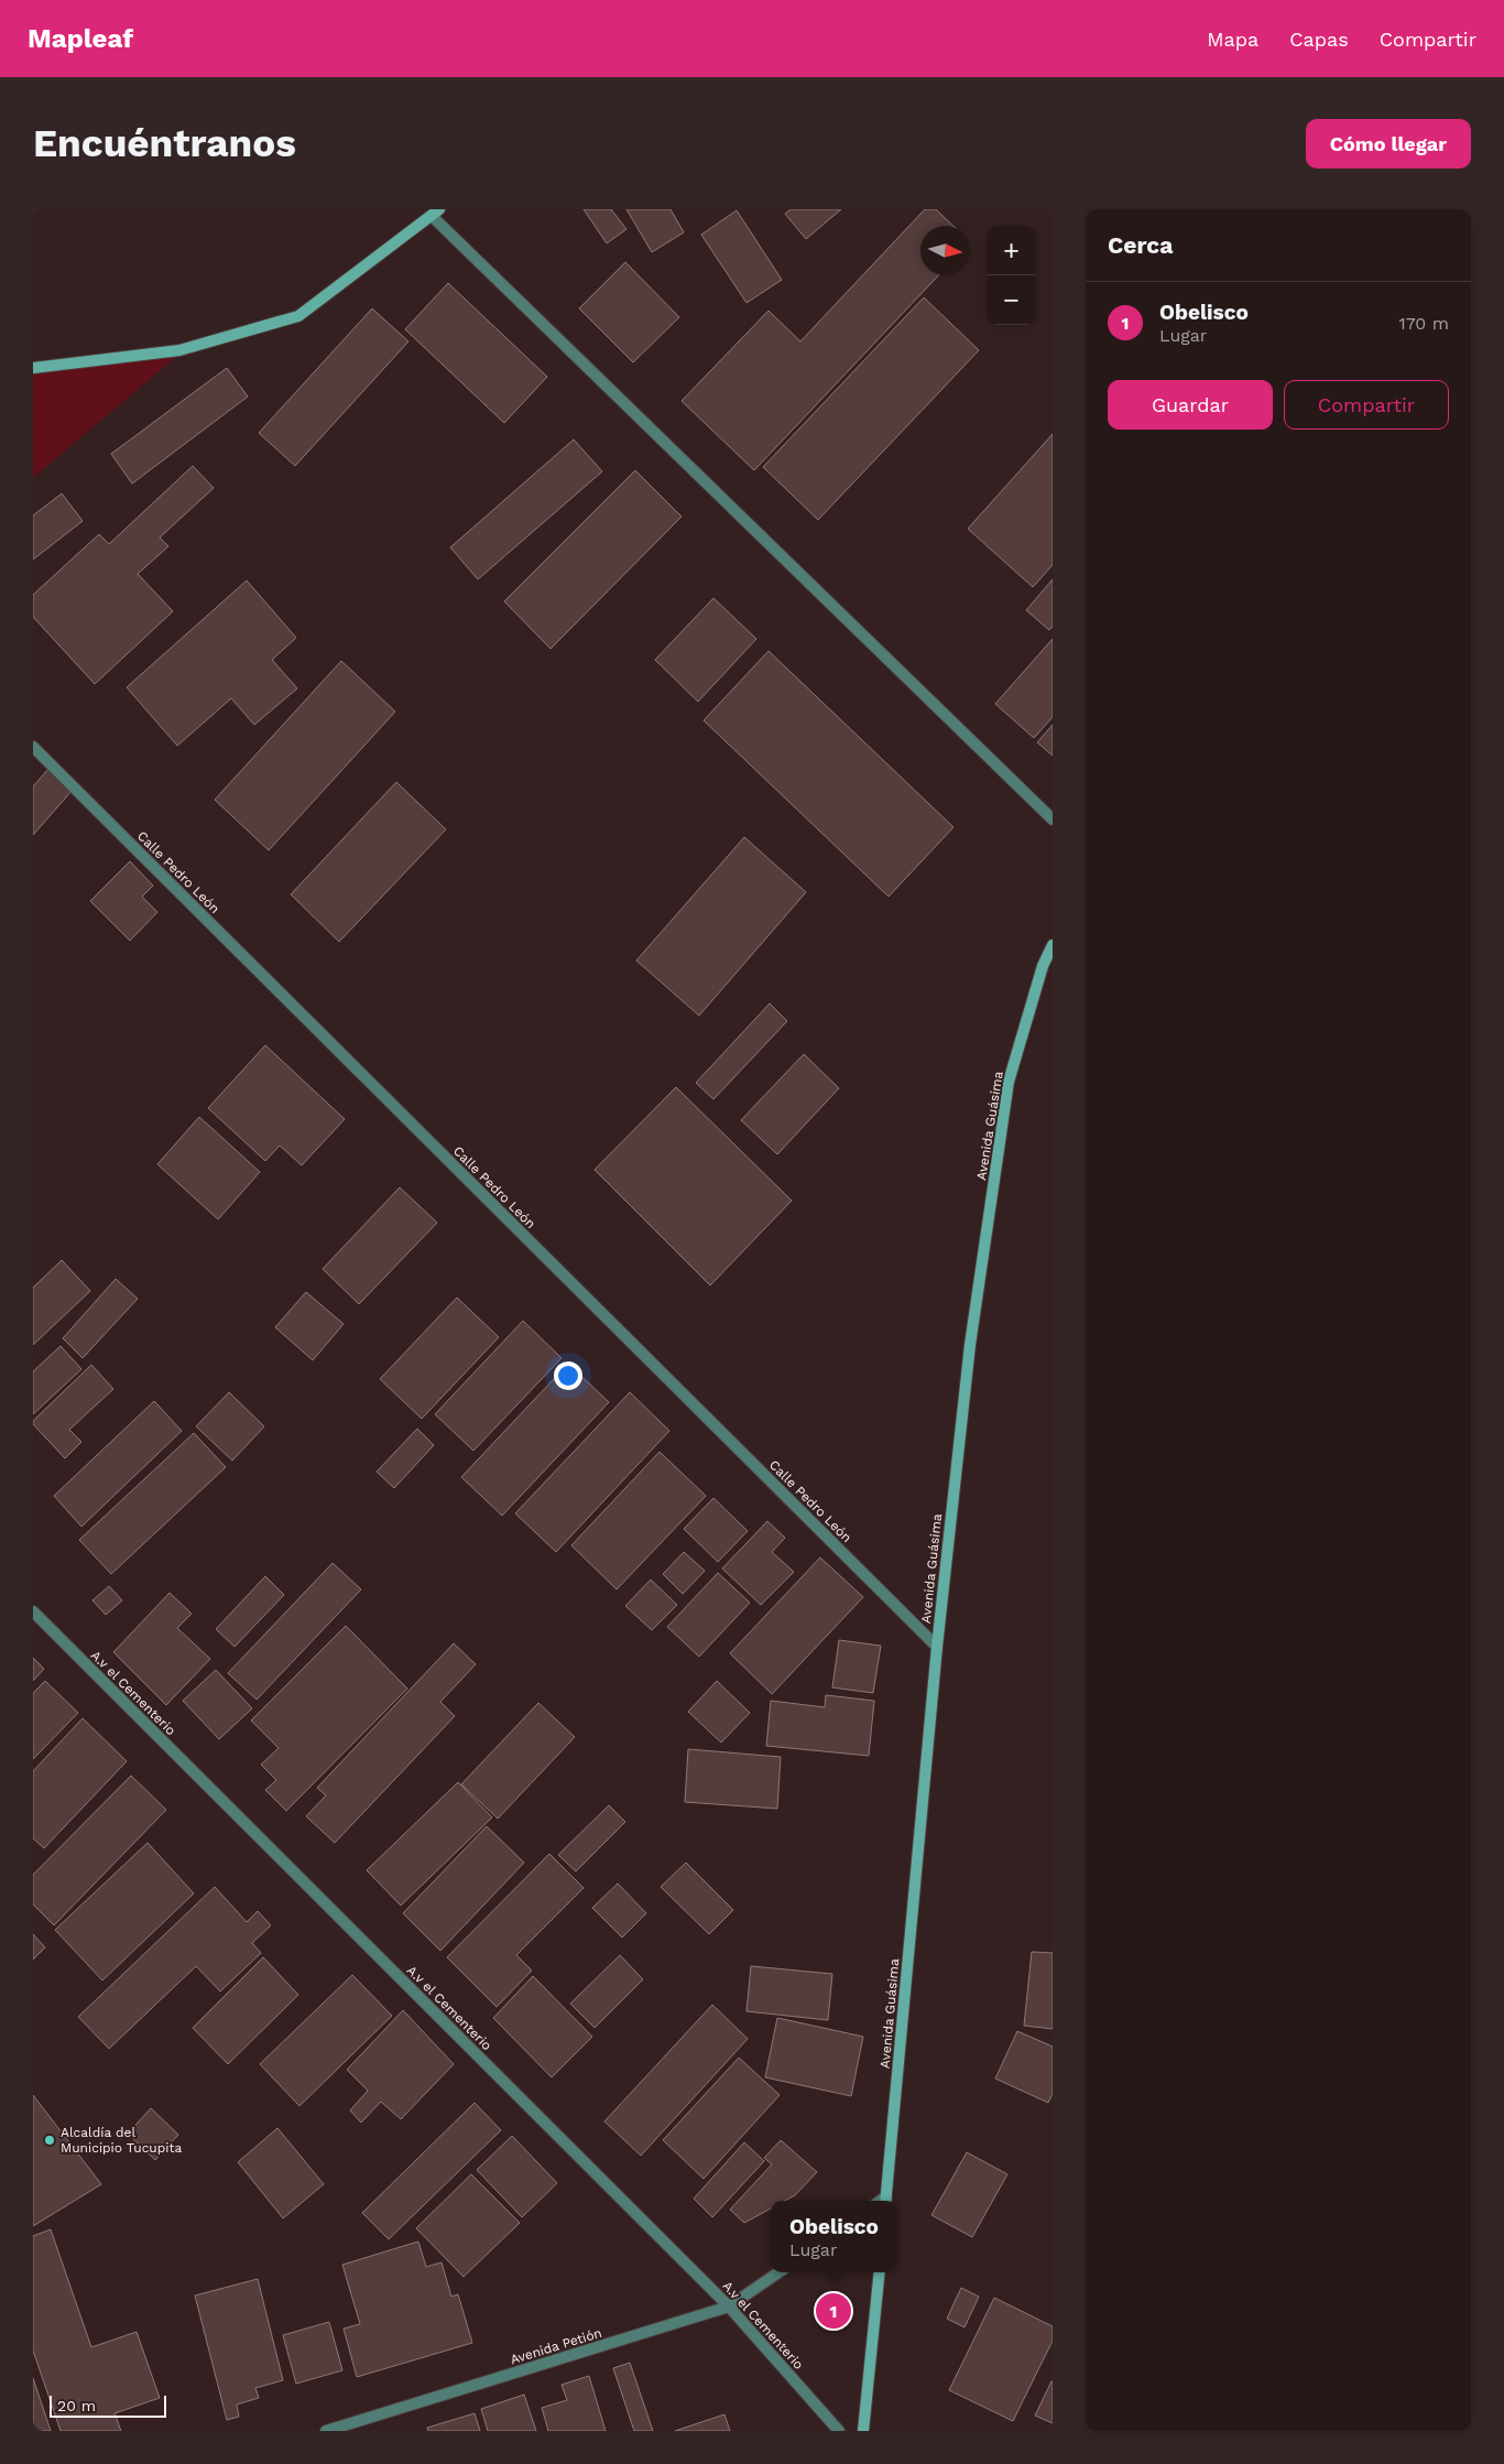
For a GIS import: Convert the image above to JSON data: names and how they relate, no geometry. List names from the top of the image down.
{
  "streets": {
    "main road": ["Avenida Guásima"],
    "street": ["Calle Pedro León", "A.v el Cementerio", "Avenida Petión"]
  },
  "crossings": [
    ["Calle Pedro León", "Avenida Guásima"],
    ["A.v el Cementerio", "Avenida Petión"]
  ],
  "places": ["Alcaldía del Municipio Tucupita"],
  "scale_bar": "20 m",
  "north": "right",
  "page": {
    "header": "Mapleaf",
    "nav": ["Mapa", "Capas", "Compartir"],
    "buttons": [
      "Cómo llegar",
      ["Guardar", "Compartir"]
    ],
    "title": "Encuéntranos",
    "heading": "Cerca",
    "map_buttons": ["+", "−"],
    "list": [
      {
        "mark": "1",
        "name": "Obelisco",
        "note": "Lugar",
        "value": "170 m"
      }
    ],
    "popup": ["Obelisco", "Lugar"],
    "pins": "1",
    "scale": "20 m"
  }
}
